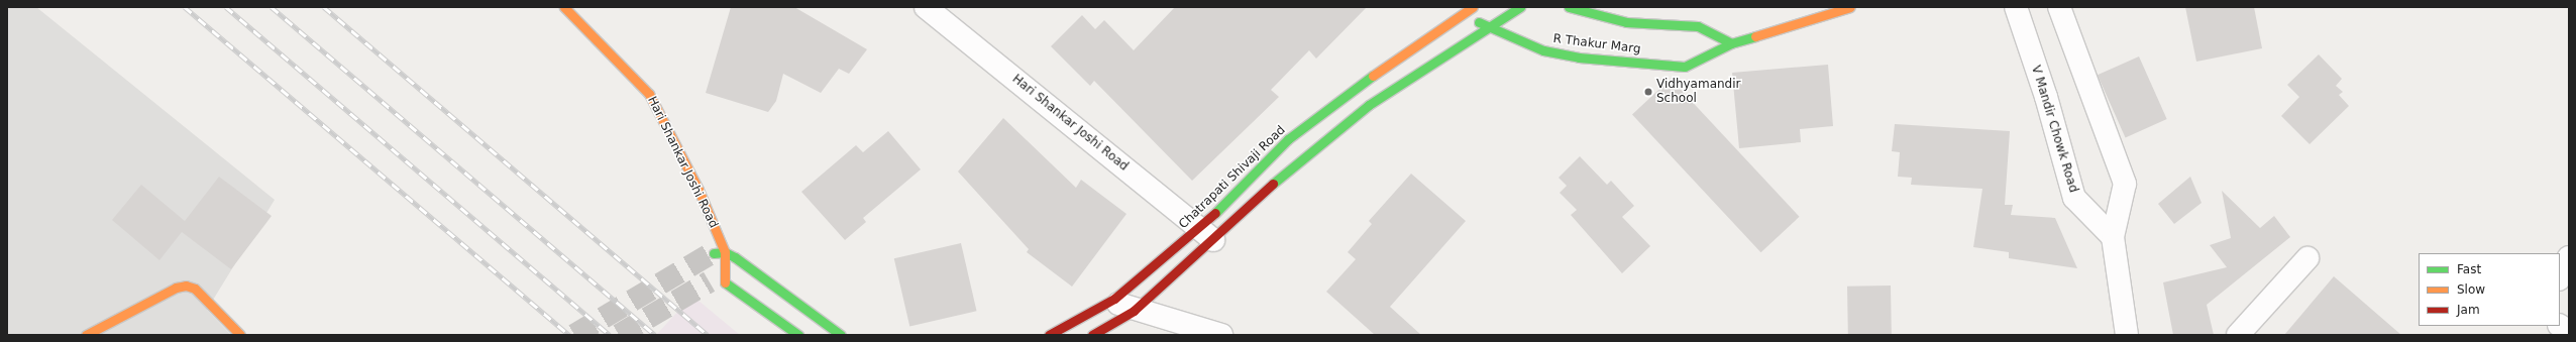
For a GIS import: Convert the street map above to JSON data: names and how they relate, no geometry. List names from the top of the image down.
{
  "streets": {
    "main road": ["R Thakur Marg", "Hari Shankar Joshi Road", "Chatrapati Shivaji Road"],
    "street": ["V Mandir Chowk Road"]
  },
  "crossings": [
    ["R Thakur Marg", "Chatrapati Shivaji Road"],
    ["Hari Shankar Joshi Road", "Chatrapati Shivaji Road"]
  ],
  "places": ["Vidhyamandir School"],
  "legend": ["Fast", "Slow", "Jam"]
}
